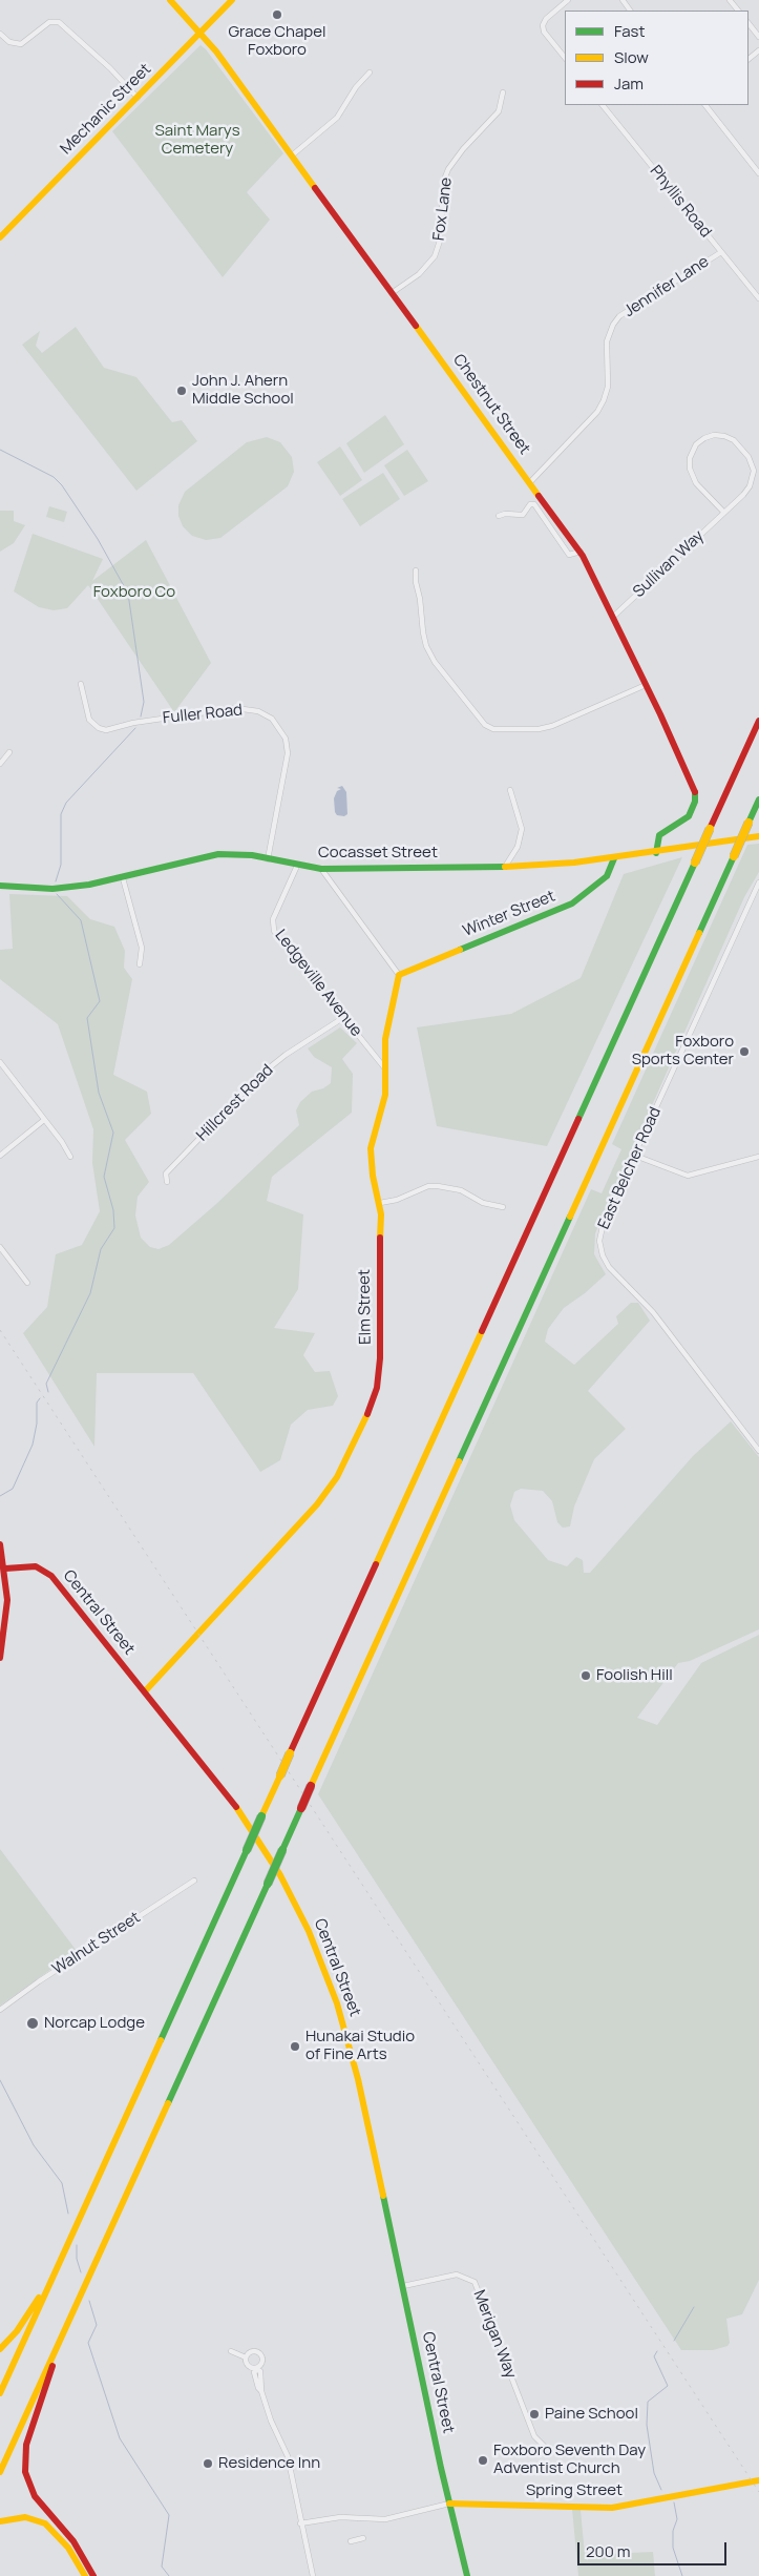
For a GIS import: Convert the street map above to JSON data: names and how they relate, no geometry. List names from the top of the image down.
{
  "streets": {
    "main road": [
      "Mechanic Street",
      "Chestnut Street",
      "Cocasset Street",
      "Winter Street",
      "Elm Street",
      "Central Street",
      "Spring Street"
    ],
    "street": [
      "Phyllis Road",
      "Fox Lane",
      "Jennifer Lane",
      "Sullivan Way",
      "Fuller Road",
      "Ledgeville Avenue",
      "Hillcrest Road",
      "East Belcher Road",
      "Walnut Street",
      "Merigan Way"
    ]
  },
  "crossings": [
    ["Mechanic Street", "Chestnut Street"],
    ["Phyllis Road", "Jennifer Lane"],
    ["Fox Lane", "Chestnut Street"],
    ["Jennifer Lane", "Chestnut Street"],
    ["Chestnut Street", "Sullivan Way"],
    ["Chestnut Street", "Cocasset Street"],
    ["Fuller Road", "Cocasset Street"],
    ["Cocasset Street", "Winter Street"],
    ["Cocasset Street", "Ledgeville Avenue"],
    ["Winter Street", "Elm Street"],
    ["Ledgeville Avenue", "Hillcrest Road"],
    ["Ledgeville Avenue", "Elm Street"],
    ["Elm Street", "Central Street"],
    ["Central Street", "Merigan Way"],
    ["Central Street", "Spring Street"]
  ],
  "parks": ["Saint Marys Cemetery", "Foxboro Co"],
  "places": [
    "Grace Chapel Foxboro",
    "John J. Ahern Middle School",
    "Foxboro Sports Center",
    "Foolish Hill",
    "Norcap Lodge",
    "Hunakai Studio of Fine Arts",
    "Paine School",
    "Foxboro Seventh Day Adventist Church",
    "Residence Inn"
  ],
  "legend": ["Fast", "Slow", "Jam"],
  "scale_bar": "200 m"
}
